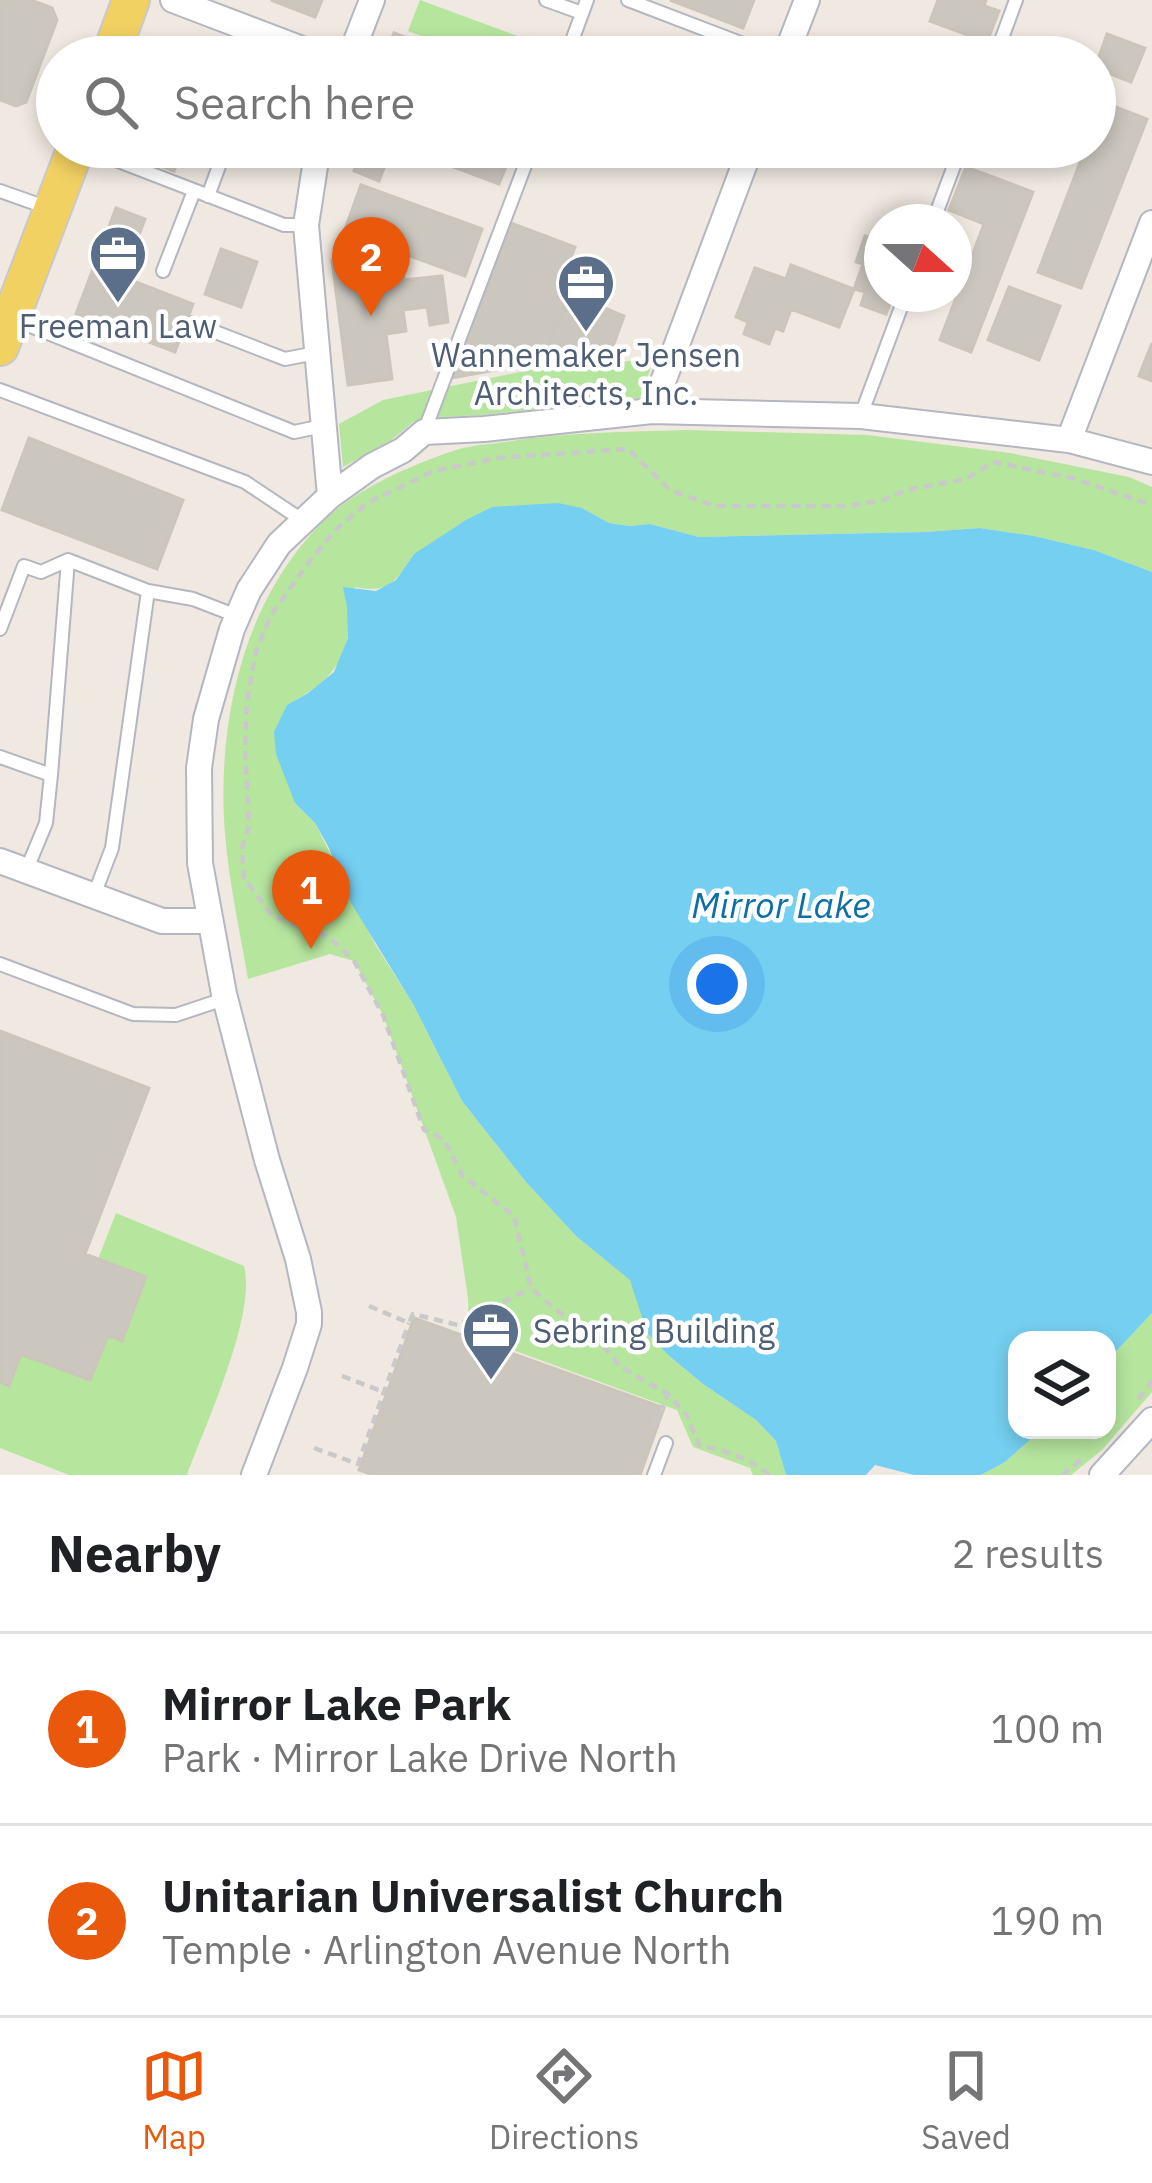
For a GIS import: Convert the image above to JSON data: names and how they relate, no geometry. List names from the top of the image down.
{
  "water": ["Mirror Lake"],
  "places": {
    "office": ["Freeman Law", "Wannemaker Jensen Architects, Inc.", "Sebring Building"]
  },
  "north": "right",
  "page": {
    "search": "Search here",
    "pins": ["2", "1"],
    "heading": ["Nearby", "2 results"],
    "list": [
      {
        "mark": "1",
        "name": "Mirror Lake Park",
        "note": "Park · Mirror Lake Drive North",
        "value": "100 m"
      },
      {
        "mark": "2",
        "name": "Unitarian Universalist Church",
        "note": "Temple · Arlington Avenue North",
        "value": "190 m"
      }
    ],
    "nav": ["Map", "Directions", "Saved"]
  }
}
